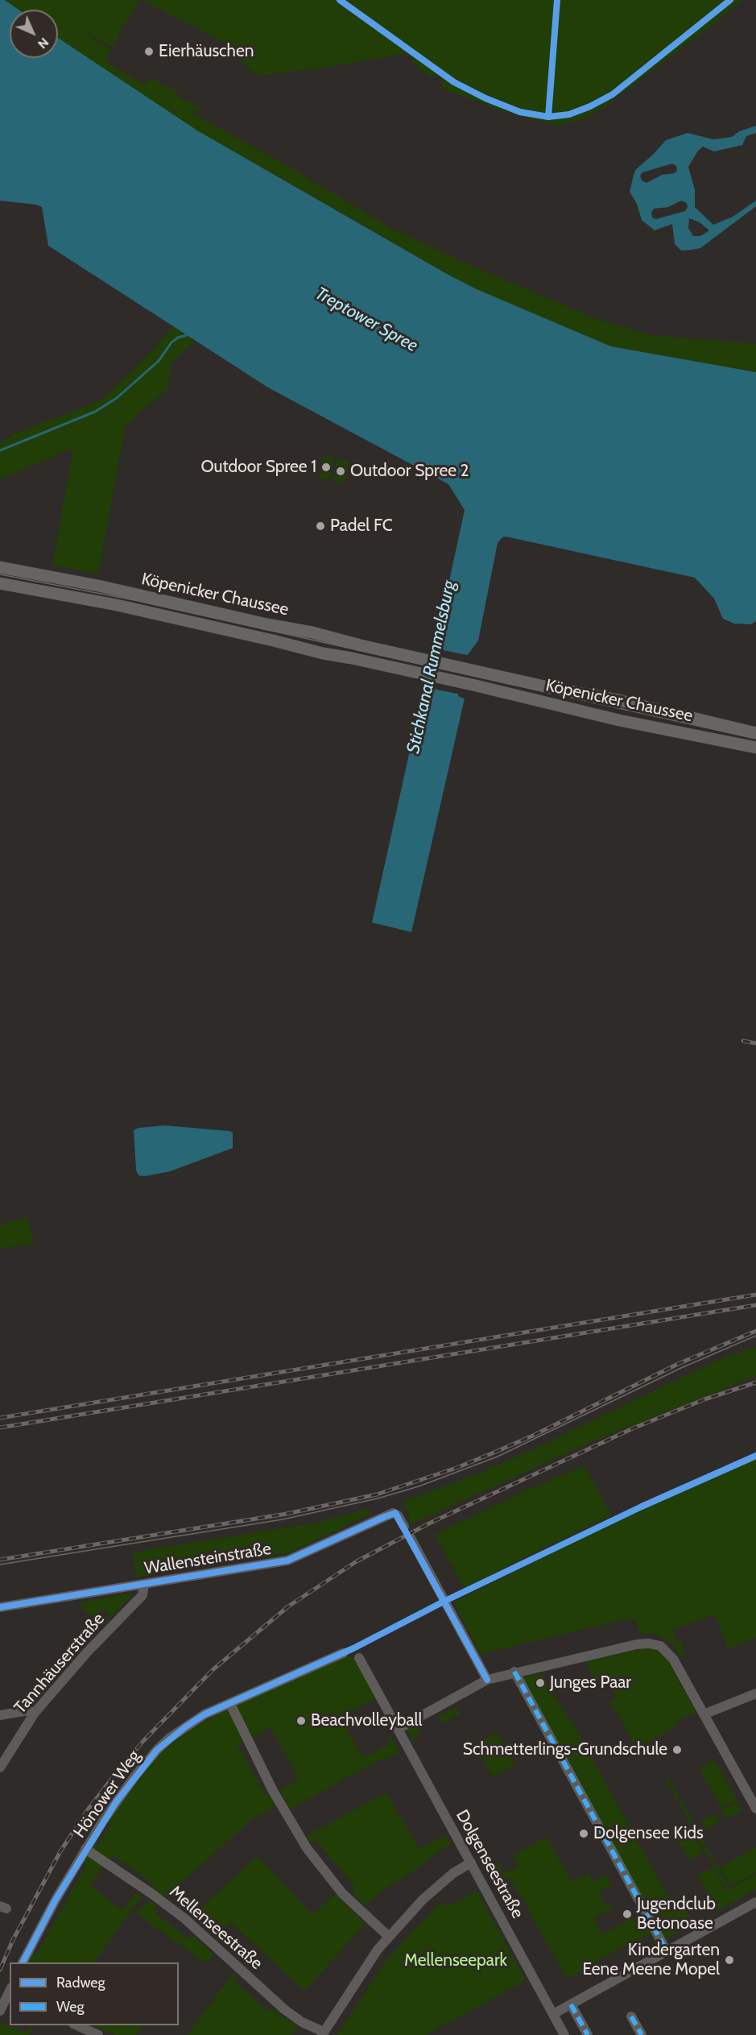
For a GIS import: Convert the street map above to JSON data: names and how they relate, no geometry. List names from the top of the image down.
{
  "streets": {
    "main road": ["Köpenicker Chaussee"],
    "street": [
      "Wallensteinstraße",
      "Tannhäuserstraße",
      "Hönower Weg",
      "Dolgenseestraße",
      "Mellenseestraße"
    ]
  },
  "crossings": [
    ["Wallensteinstraße", "Tannhäuserstraße"],
    ["Hönower Weg", "Mellenseestraße"],
    ["Dolgenseestraße", "Mellenseestraße"]
  ],
  "water": ["Treptower Spree", "Stichkanal Rummelsburg"],
  "parks": ["Mellenseepark"],
  "places": [
    "Eierhäuschen",
    "Outdoor Spree 1",
    "Outdoor Spree 2",
    "Padel FC",
    "Junges Paar",
    "Beachvolleyball",
    "Schmetterlings-Grundschule",
    "Dolgensee Kids",
    "Jugendclub Betonoase",
    "Kindergarten Eene Meene Mopel"
  ],
  "legend": ["Radweg", "Weg"],
  "north": "bottom right"
}
